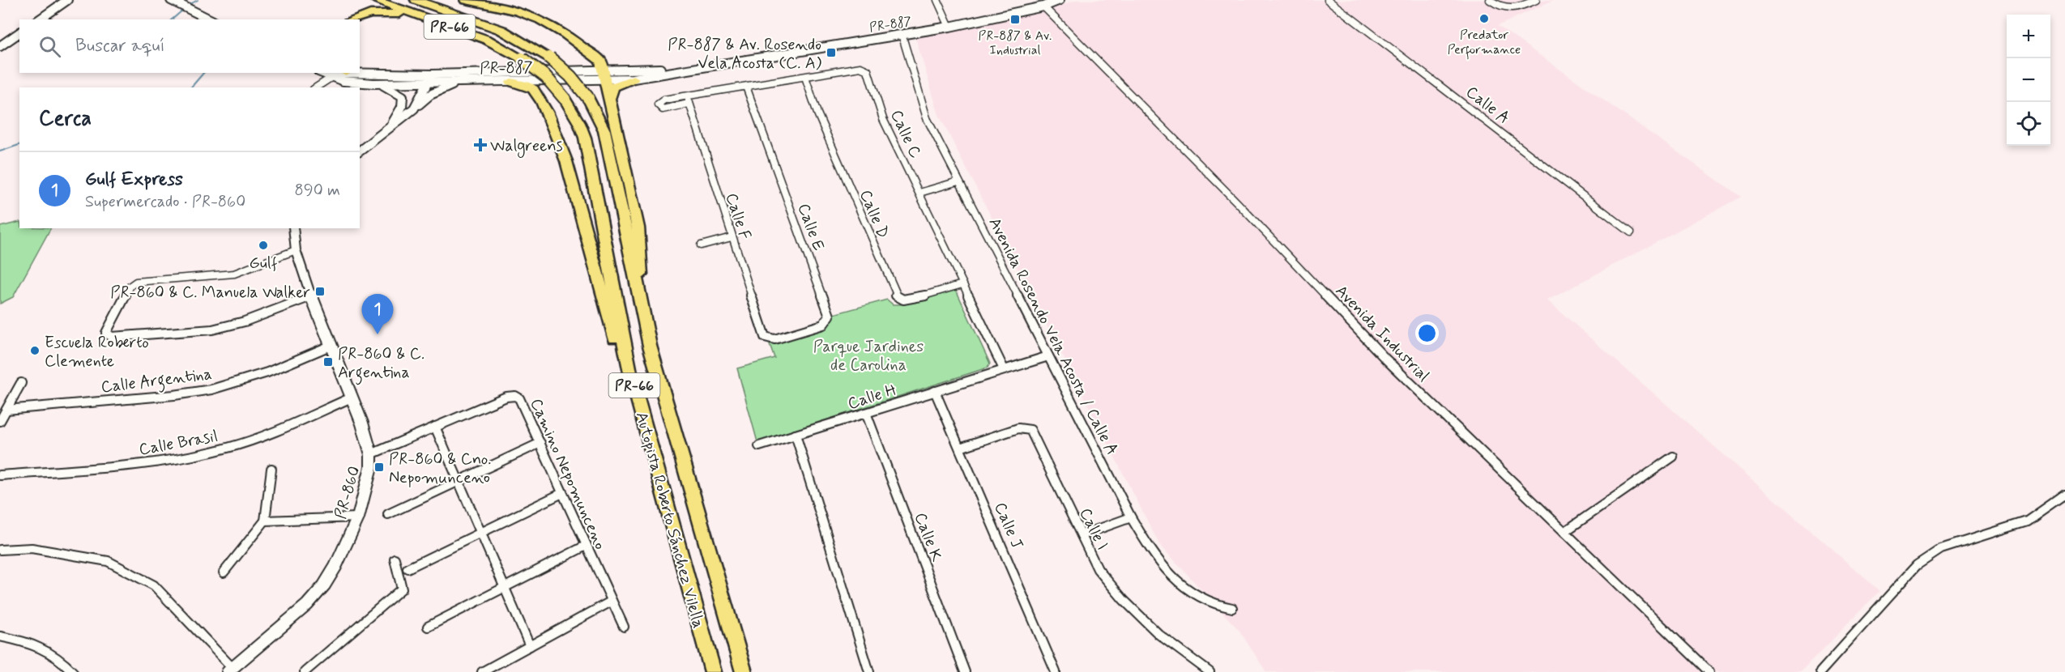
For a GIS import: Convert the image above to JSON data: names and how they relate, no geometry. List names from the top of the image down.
{
  "streets": {
    "highway": ["PR-66", "Autopista Roberto Sánchez Vilella"],
    "street": [
      "PR-887",
      "Calle A",
      "Calle C",
      "Calle D",
      "Calle F",
      "Calle E",
      "Avenida Industrial",
      "Avenida Rosendo Vela Acosta / Calle A",
      "Calle Argentina",
      "Calle H",
      "Calle Brasil",
      "Camino Nepomunceno",
      "PR-860",
      "Calle J",
      "Calle I",
      "Calle K"
    ]
  },
  "crossings": [
    ["PR-887", "Avenida Industrial"],
    ["PR-887", "Avenida Rosendo Vela Acosta / Calle A"],
    ["Calle C", "Calle D"],
    ["Calle C", "Calle F"],
    ["Calle C", "Calle E"],
    ["Calle C", "Calle H"],
    ["Calle F", "Calle E"],
    ["Avenida Rosendo Vela Acosta / Calle A", "Calle H"],
    ["Calle Argentina", "PR-860"],
    ["Calle H", "Calle J"],
    ["Calle H", "Calle K"],
    ["Calle Brasil", "PR-860"],
    ["Camino Nepomunceno", "PR-860"],
    ["Calle J", "Calle I"]
  ],
  "parks": ["Parque Jardines de Carolina"],
  "places": {
    "other": ["Predator Performance", "Gulf", "Escuela Roberto Clemente"],
    "transit": [
      "PR-887 & Av. Industrial",
      "PR-887 & Av. Rosendo Vela Acosta (C. A)",
      "PR-860 & C. Manuela Walker",
      "PR-860 & C. Argentina",
      "PR-860 & Cno. Nepomunceno"
    ],
    "health": ["Walgreens"]
  },
  "page": {
    "map_buttons": ["+", "−"],
    "search": "Buscar aquí",
    "heading": "Cerca",
    "list": [
      {
        "mark": "1",
        "name": "Gulf Express",
        "note": "Supermercado · PR-860",
        "value": "890 m"
      }
    ],
    "pins": "1"
  }
}
